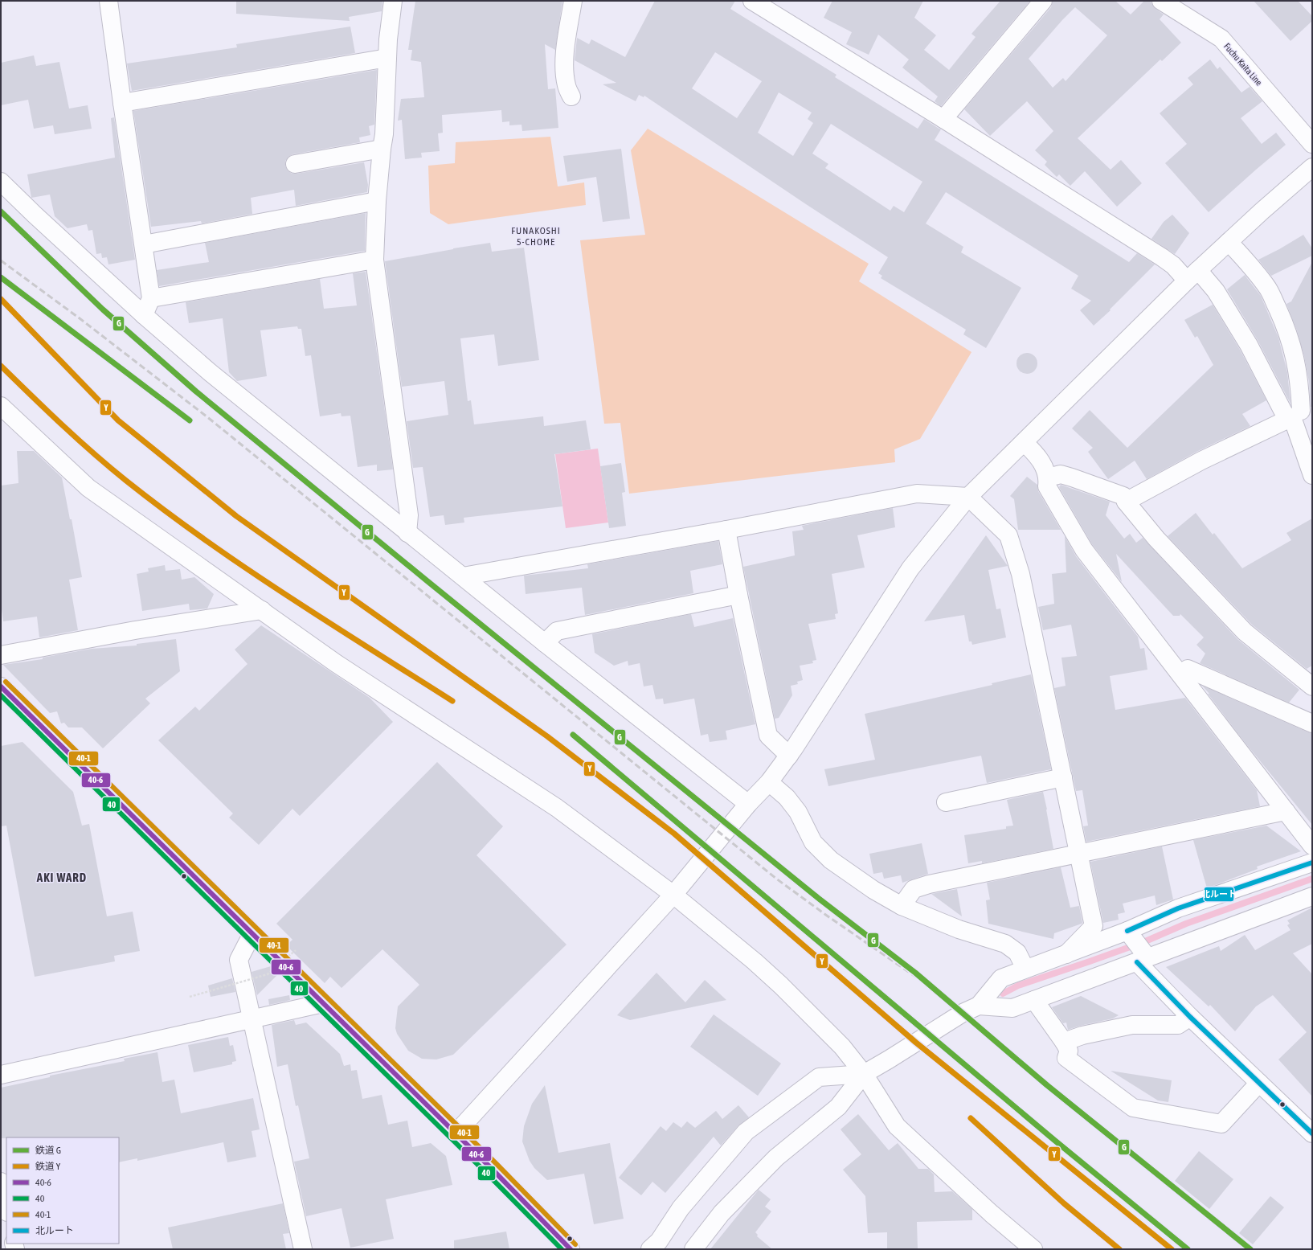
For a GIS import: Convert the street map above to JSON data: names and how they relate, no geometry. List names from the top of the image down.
{
  "streets": {
    "street": ["Fuchu Kaita Line"]
  },
  "districts": ["FUNAKOSHI 5-CHOME", "AKI WARD"],
  "lines": [
    "rail line G",
    "rail line Y",
    "transit line 40-1",
    "transit line 40-6",
    "transit line 40",
    "transit line 北ルート"
  ],
  "legend": [
    "鉄道 G",
    "鉄道 Y",
    "40-6",
    "40",
    "40-1",
    "北ルート"
  ]
}
